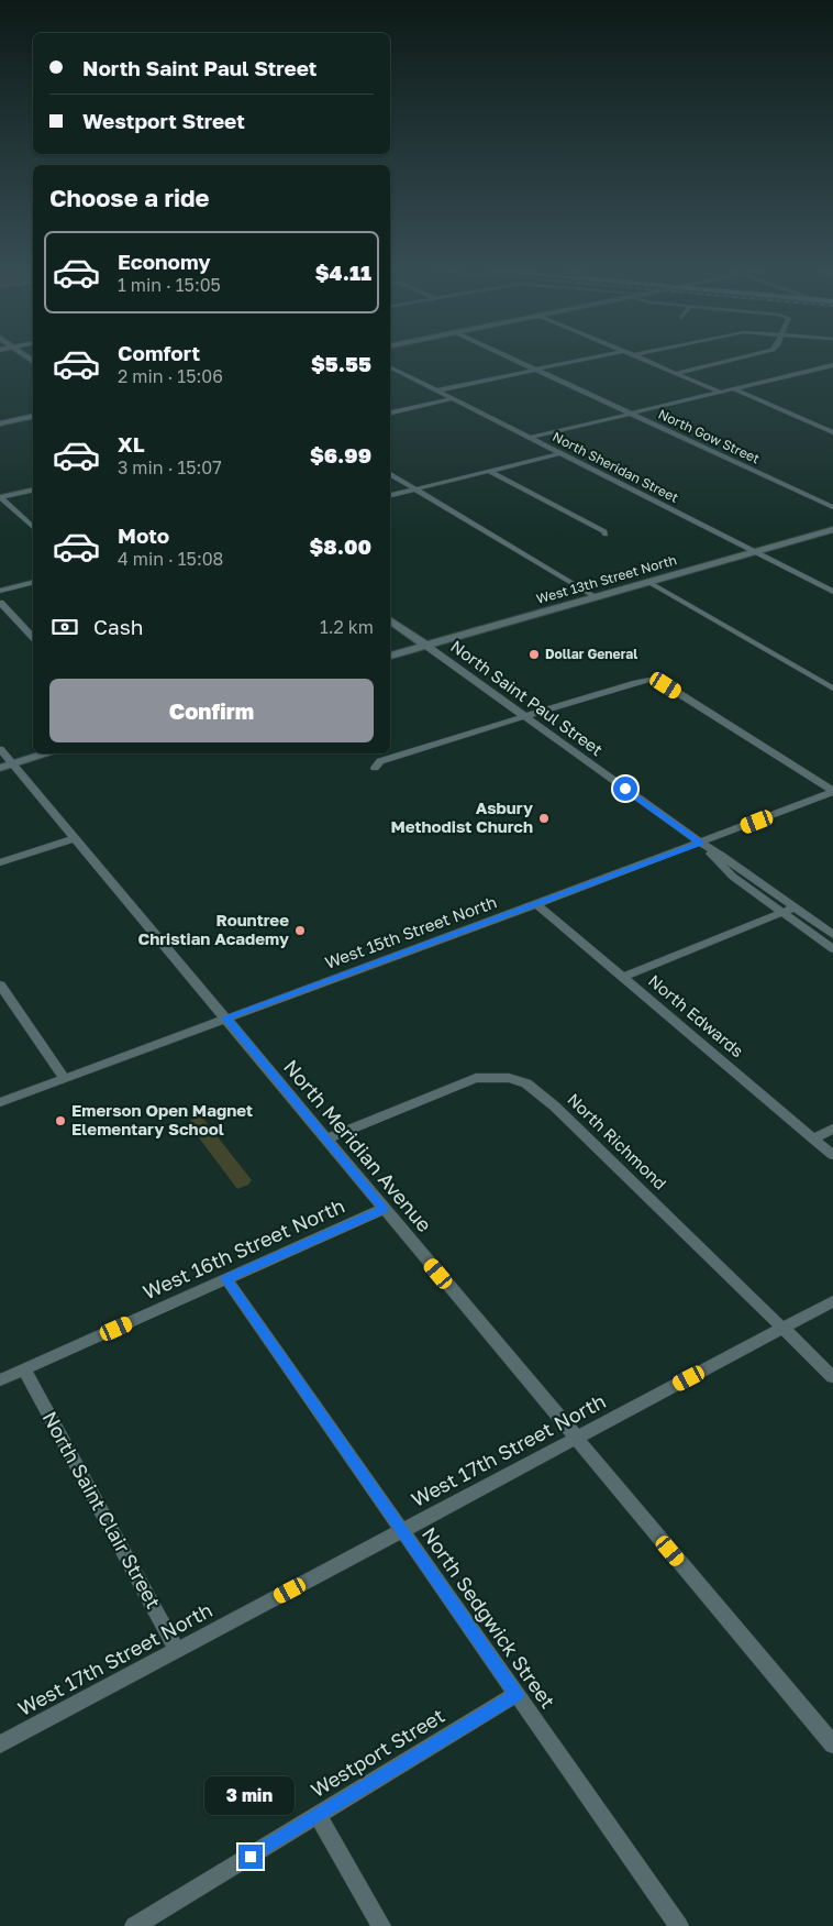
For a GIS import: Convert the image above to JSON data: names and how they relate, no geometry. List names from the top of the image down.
{
  "streets": {
    "street": [
      "North Gow Street",
      "North Sheridan Street",
      "West 13th Street North",
      "North Saint Paul Street",
      "West 15th Street North",
      "North Edwards",
      "North Richmond",
      "North Meridian Avenue",
      "West 16th Street North",
      "West 17th Street North",
      "North Saint Clair Street",
      "North Sedgwick Street",
      "Westport Street"
    ]
  },
  "crossings": [
    ["North Sheridan Street", "West 13th Street North"],
    ["West 13th Street North", "North Saint Paul Street"],
    ["North Saint Paul Street", "West 15th Street North"],
    ["West 15th Street North", "North Edwards"],
    ["West 15th Street North", "North Meridian Avenue"],
    ["North Richmond", "North Meridian Avenue"],
    ["North Richmond", "West 17th Street North"],
    ["North Meridian Avenue", "West 16th Street North"],
    ["North Meridian Avenue", "West 17th Street North"],
    ["West 16th Street North", "North Saint Clair Street"],
    ["West 16th Street North", "North Sedgwick Street"],
    ["West 17th Street North", "North Saint Clair Street"],
    ["West 17th Street North", "North Sedgwick Street"],
    ["North Sedgwick Street", "Westport Street"]
  ],
  "places": [
    "Dollar General",
    "Asbury Methodist Church",
    "Rountree Christian Academy",
    "Emerson Open Magnet Elementary School"
  ],
  "page": {
    "banner": ["North Saint Paul Street", "Westport Street"],
    "heading": "Choose a ride",
    "list": [
      {
        "name": "Economy",
        "note": "1 min · 15:05",
        "value": "$4.11"
      },
      {
        "name": "Comfort",
        "note": "2 min · 15:06",
        "value": "$5.55"
      },
      {
        "name": "XL",
        "note": "3 min · 15:07",
        "value": "$6.99"
      },
      {
        "name": "Moto",
        "note": "4 min · 15:08",
        "value": "$8.00"
      }
    ],
    "pay": ["Cash", "1.2 km"],
    "buttons": "Confirm",
    "bubble": "3 min"
  }
}
